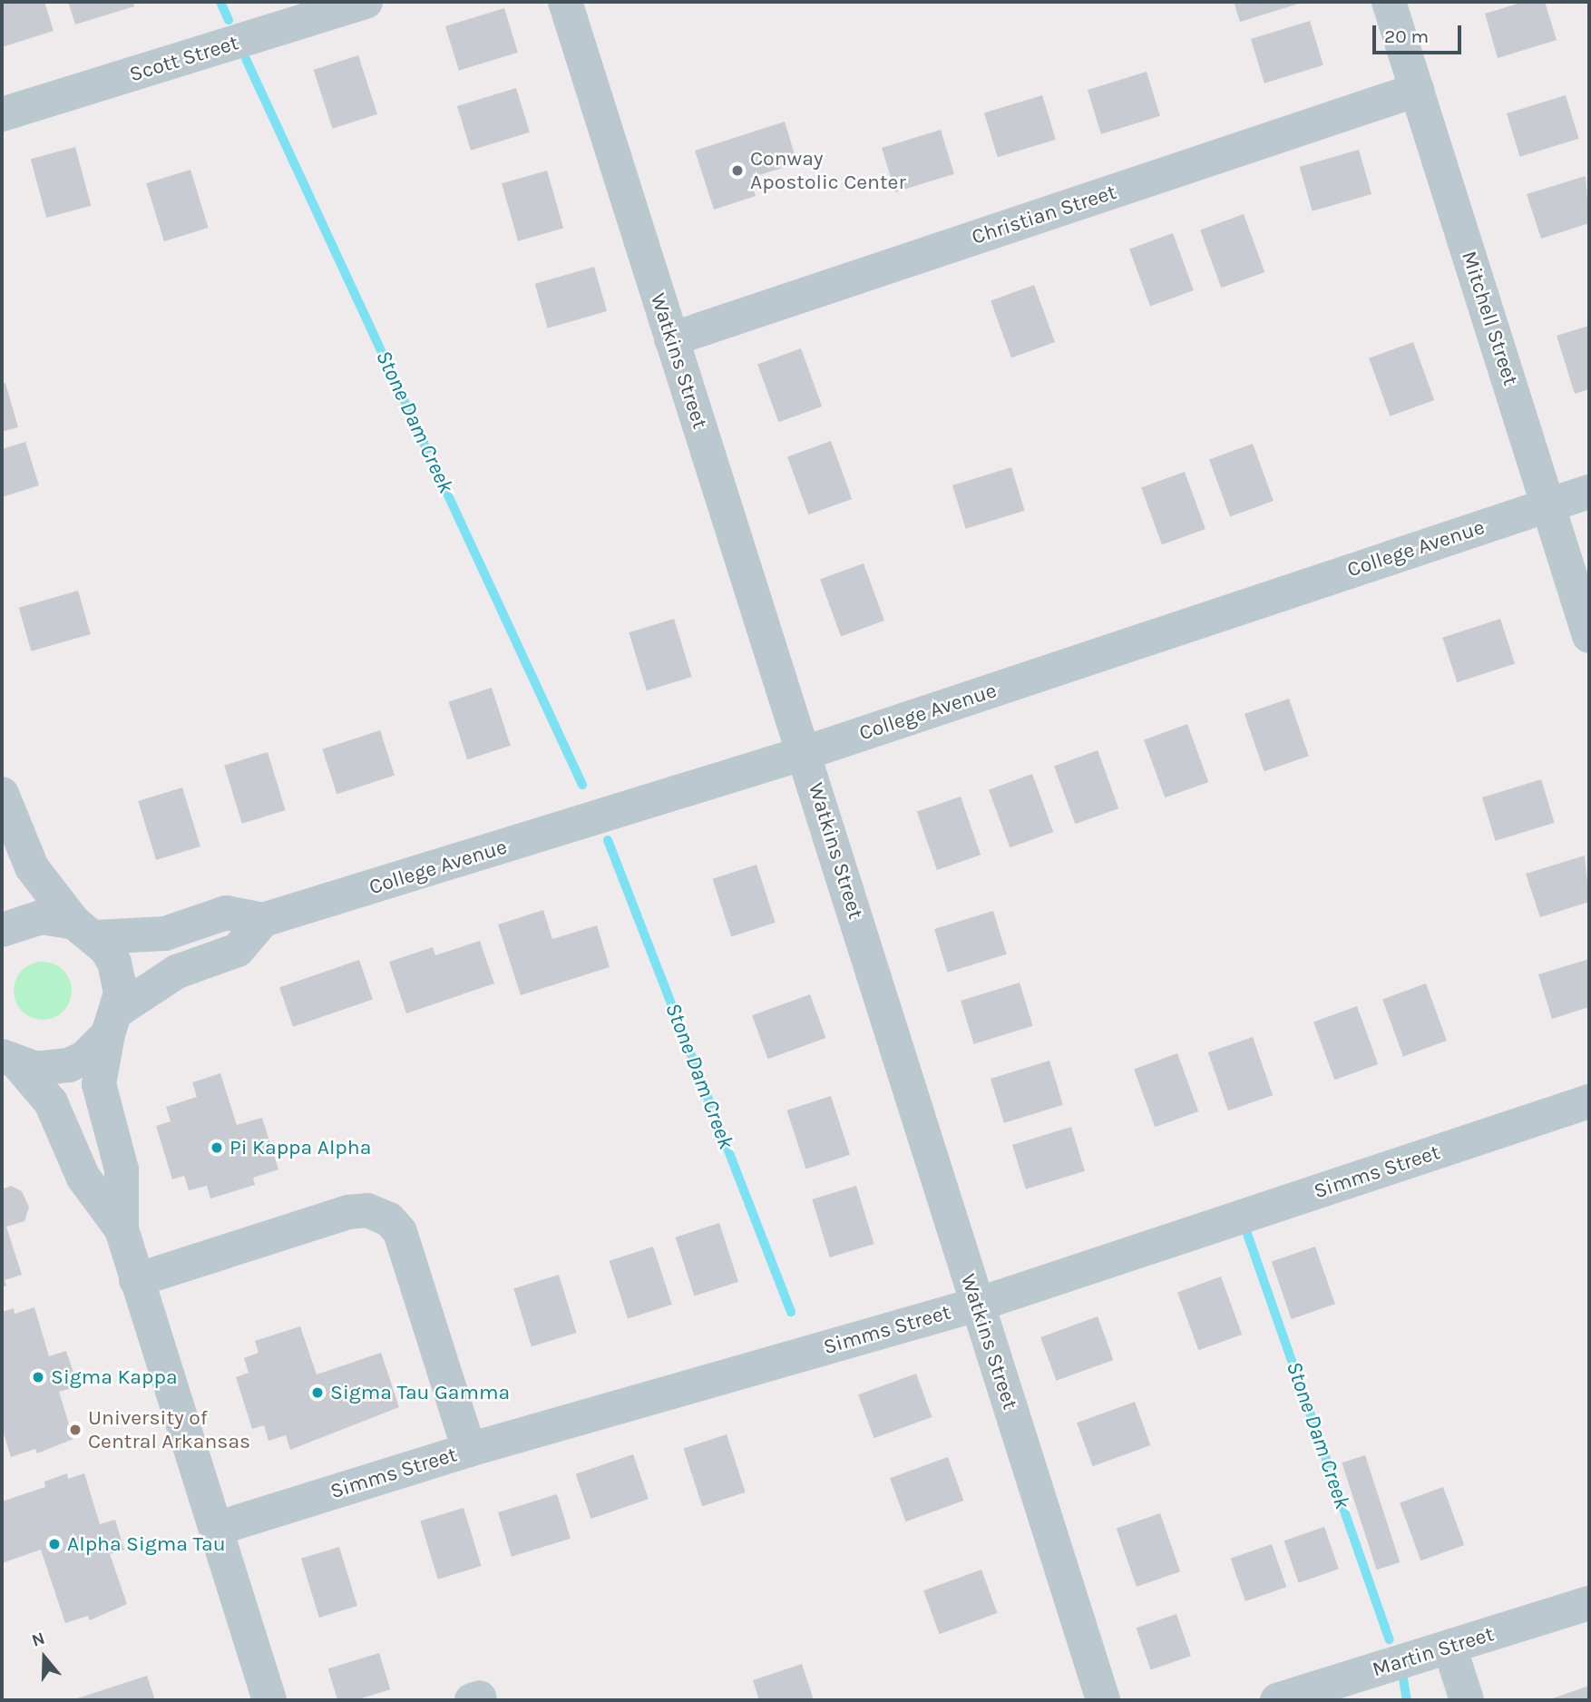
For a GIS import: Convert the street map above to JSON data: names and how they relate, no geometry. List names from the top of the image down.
{
  "streets": {
    "street": [
      "Scott Street",
      "Christian Street",
      "Mitchell Street",
      "Watkins Street",
      "College Avenue",
      "Simms Street",
      "Martin Street"
    ]
  },
  "crossings": [
    ["Christian Street", "Mitchell Street"],
    ["Christian Street", "Watkins Street"],
    ["Mitchell Street", "College Avenue"],
    ["Watkins Street", "College Avenue"],
    ["Watkins Street", "Simms Street"]
  ],
  "water": ["Stone Dam Creek"],
  "places": [
    "Conway Apostolic Center",
    "Pi Kappa Alpha",
    "Sigma Kappa",
    "Sigma Tau Gamma",
    "University of Central Arkansas",
    "Alpha Sigma Tau"
  ],
  "scale_bar": "20 m",
  "north": "top"
}
